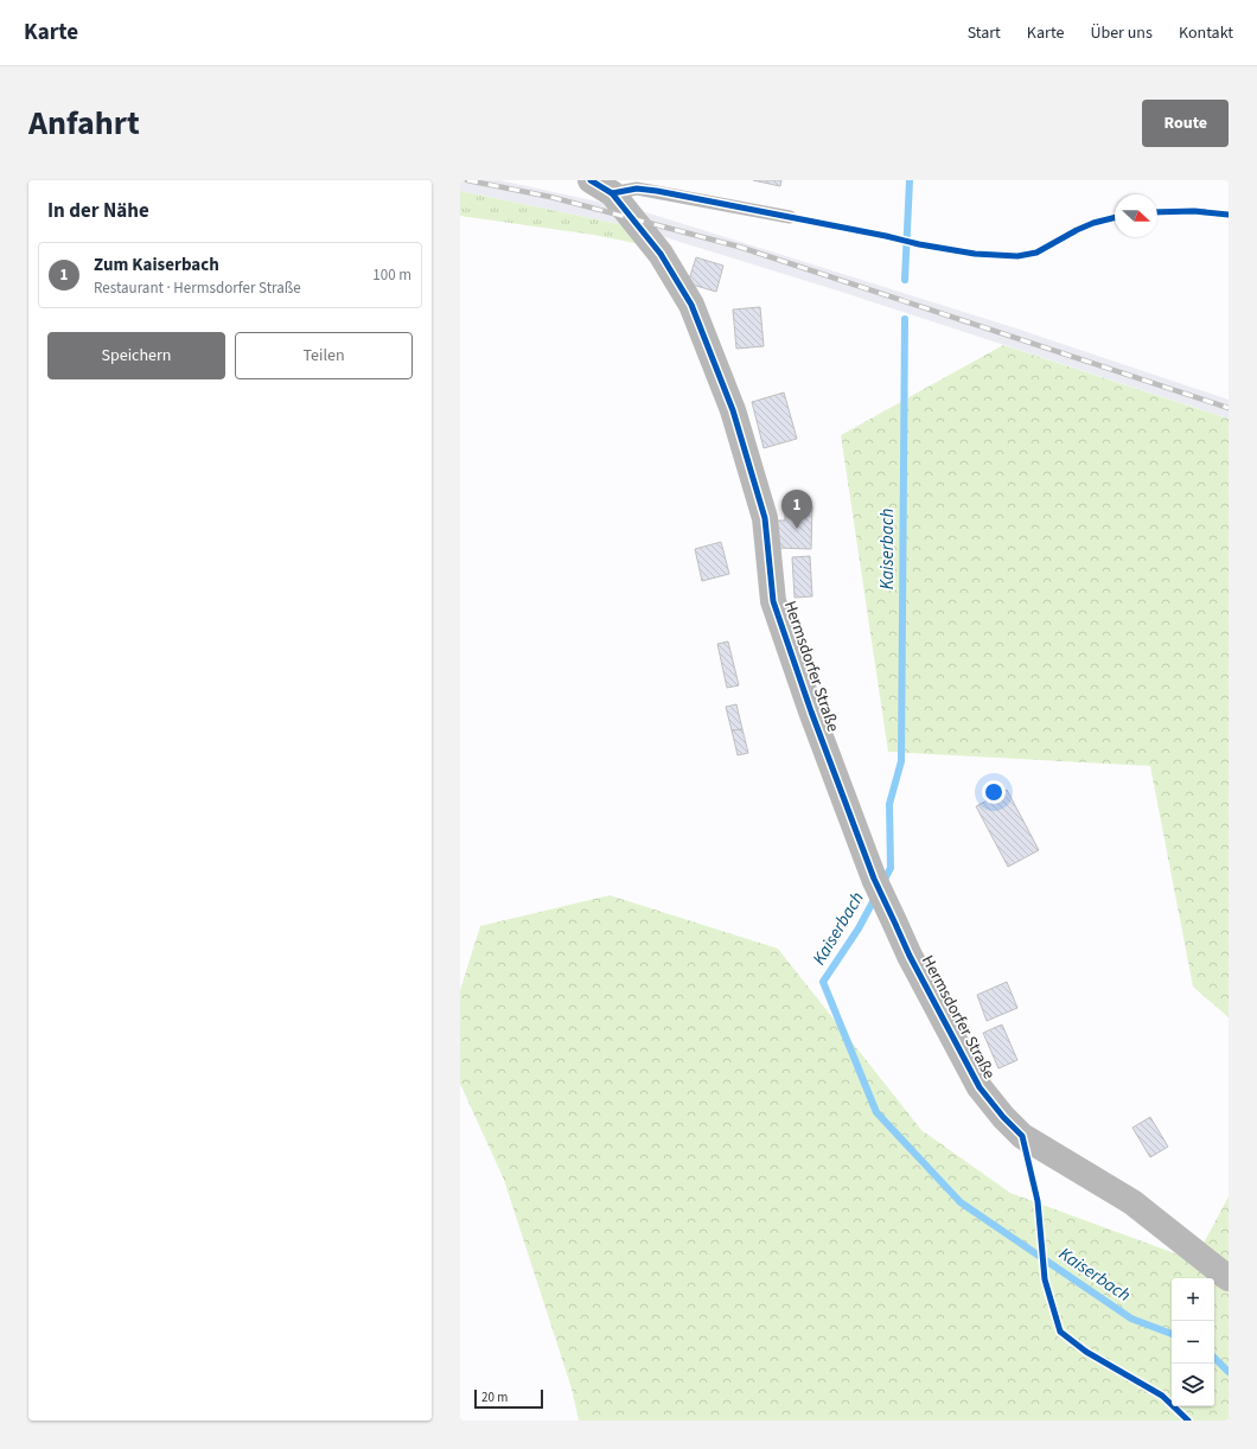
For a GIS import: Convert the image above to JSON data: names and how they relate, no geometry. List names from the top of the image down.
{
  "streets": {
    "street": ["Hermsdorfer Straße"]
  },
  "water": ["Kaiserbach"],
  "scale_bar": "20 m",
  "north": "right",
  "page": {
    "header": "Karte",
    "nav": [
      "Start",
      "Karte",
      "Über uns",
      "Kontakt"
    ],
    "title": "Anfahrt",
    "buttons": [
      "Route",
      ["Speichern", "Teilen"]
    ],
    "heading": "In der Nähe",
    "list": [
      {
        "mark": "1",
        "name": "Zum Kaiserbach",
        "note": "Restaurant · Hermsdorfer Straße",
        "value": "100 m"
      }
    ],
    "pins": "1",
    "map_buttons": ["+", "−"],
    "scale": "20 m"
  }
}
